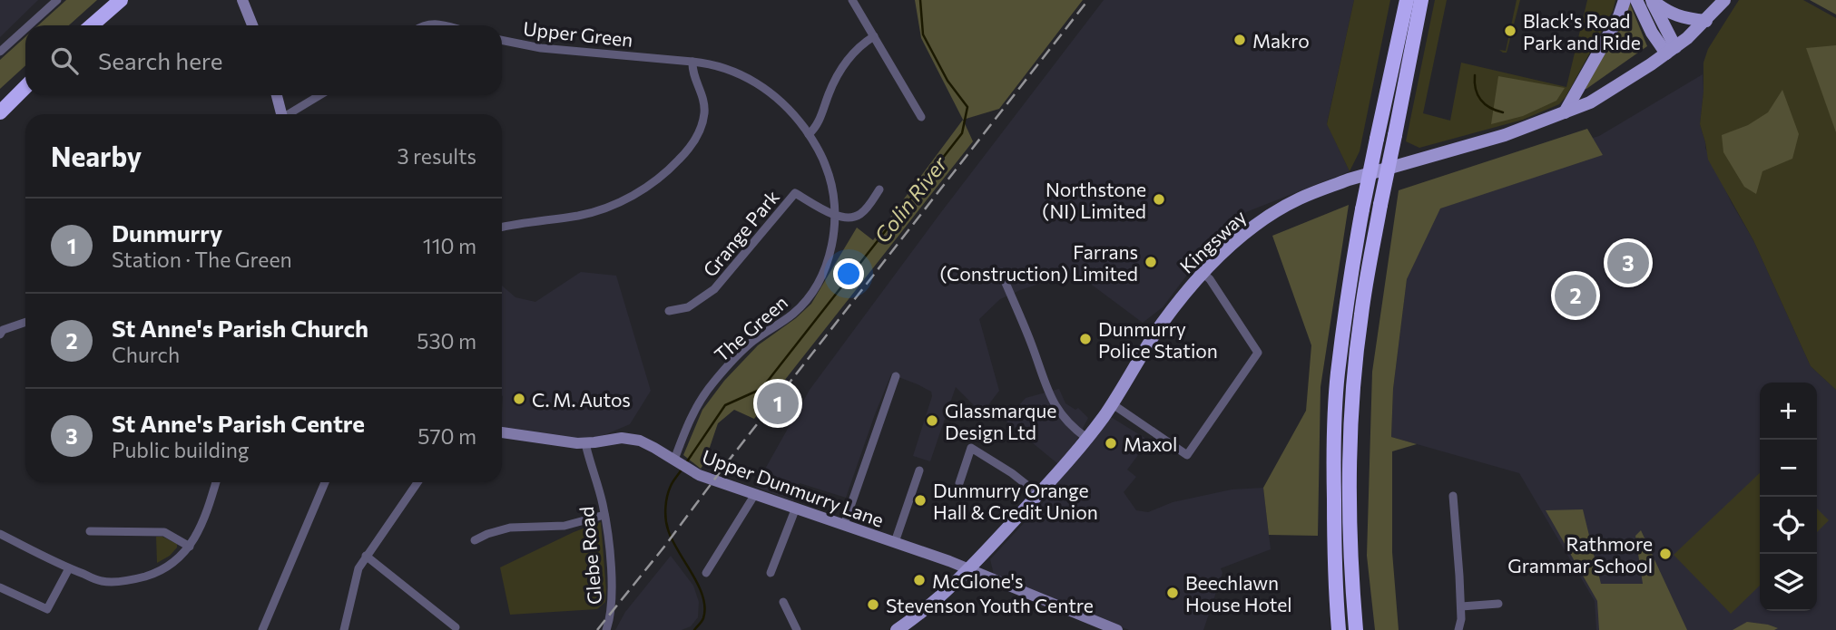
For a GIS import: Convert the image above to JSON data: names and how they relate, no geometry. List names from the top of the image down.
{
  "streets": {
    "main road": ["Kingsway"],
    "street": [
      "Upper Green",
      "Grange Park",
      "The Green",
      "Upper Dunmurry Lane",
      "Glebe Road"
    ]
  },
  "crossings": [
    ["Upper Green", "The Green"],
    ["Grange Park", "The Green"],
    ["Kingsway", "Upper Dunmurry Lane"],
    ["The Green", "Upper Dunmurry Lane"],
    ["Upper Dunmurry Lane", "Glebe Road"]
  ],
  "water": ["Colin River"],
  "places": [
    "Black's Road Park and Ride",
    "Makro",
    "Northstone (NI) Limited",
    "Farrans (Construction) Limited",
    "Dunmurry Police Station",
    "C. M. Autos",
    "Glassmarque Design Ltd",
    "Maxol",
    "Dunmurry Orange Hall & Credit Union",
    "Rathmore Grammar School",
    "McGlone's",
    "Beechlawn House Hotel",
    "Stevenson Youth Centre"
  ],
  "page": {
    "search": "Search here",
    "heading": ["Nearby", "3 results"],
    "list": [
      {
        "mark": "1",
        "name": "Dunmurry",
        "note": "Station · The Green",
        "value": "110 m"
      },
      {
        "mark": "2",
        "name": "St Anne's Parish Church",
        "note": "Church",
        "value": "530 m"
      },
      {
        "mark": "3",
        "name": "St Anne's Parish Centre",
        "note": "Public building",
        "value": "570 m"
      }
    ],
    "pins": ["3", "2", "1"],
    "map_buttons": ["+", "−"]
  }
}
